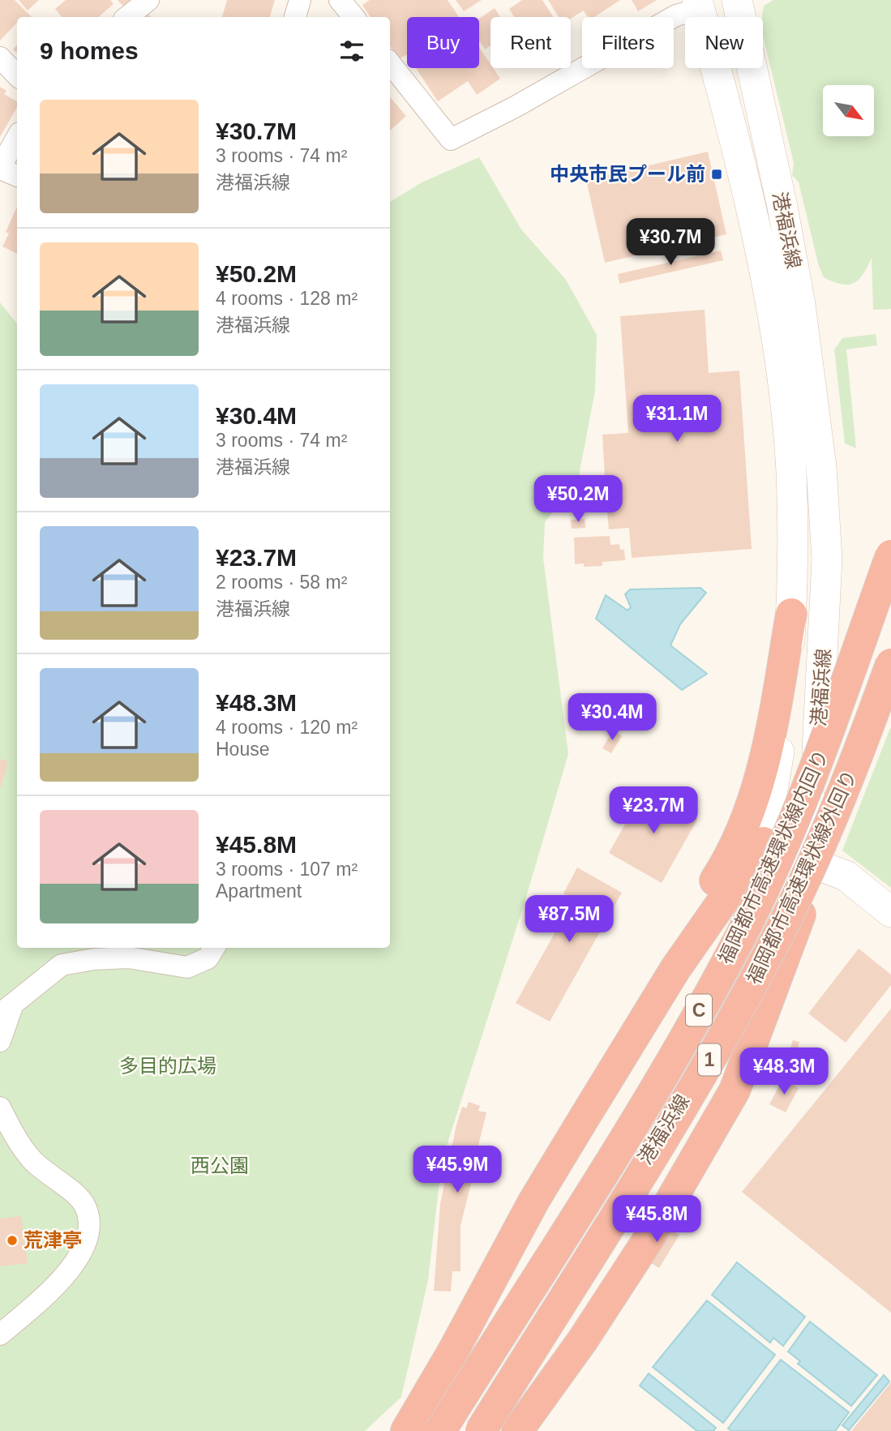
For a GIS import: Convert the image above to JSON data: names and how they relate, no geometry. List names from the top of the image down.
{
  "streets": {
    "highway": [
      "福岡都市高速環状線内回り",
      "福岡都市高速環状線外回り",
      "C",
      "1"
    ],
    "street": ["港福浜線"]
  },
  "crossings": [
    ["港福浜線", "福岡都市高速環状線内回り"]
  ],
  "parks": ["多目的広場", "西公園"],
  "places": {
    "transit": ["中央市民プール前"],
    "other": ["荒津亭"]
  },
  "north": "bottom right",
  "page": {
    "chip": [
      "Buy",
      "Rent",
      "Filters",
      "New"
    ],
    "heading": "9 homes",
    "list": [
      {
        "name": "¥30.7M",
        "note": "3 rooms · 74 m² · 港福浜線"
      },
      {
        "name": "¥50.2M",
        "note": "4 rooms · 128 m² · 港福浜線"
      },
      {
        "name": "¥30.4M",
        "note": "3 rooms · 74 m² · 港福浜線"
      },
      {
        "name": "¥23.7M",
        "note": "2 rooms · 58 m² · 港福浜線"
      },
      {
        "name": "¥48.3M",
        "note": "4 rooms · 120 m² · House"
      },
      {
        "name": "¥45.8M",
        "note": "3 rooms · 107 m² · Apartment"
      }
    ],
    "price": [
      "¥30.7M",
      "¥31.1M",
      "¥50.2M",
      "¥30.4M",
      "¥23.7M",
      "¥87.5M",
      "¥48.3M",
      "¥45.9M",
      "¥45.8M"
    ]
  }
}
